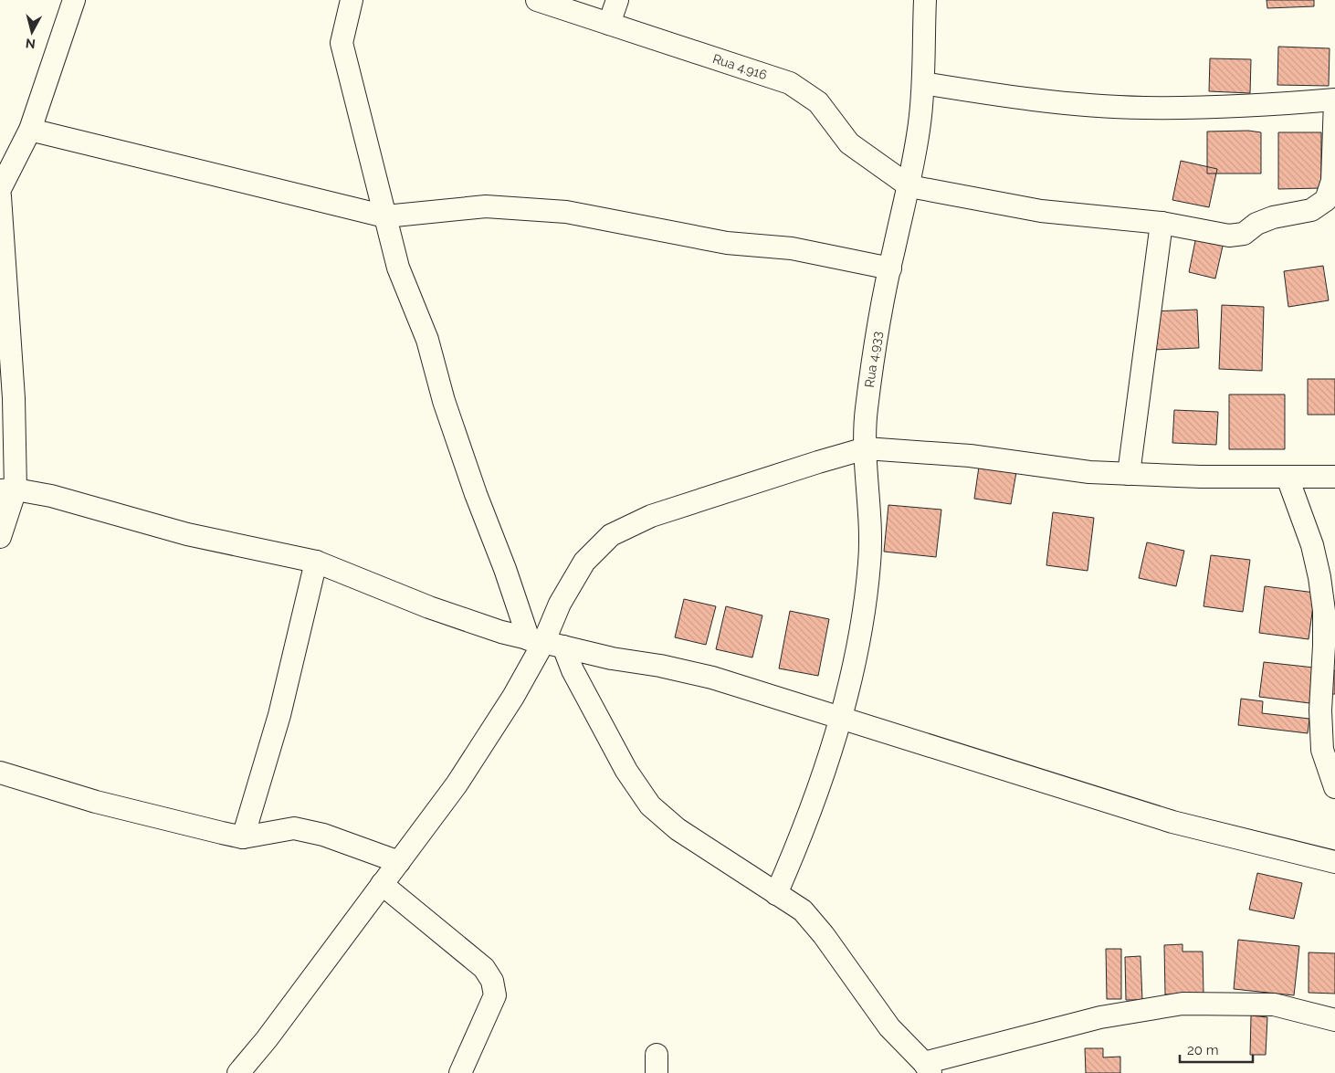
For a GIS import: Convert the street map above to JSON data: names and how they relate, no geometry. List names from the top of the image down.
{
  "streets": {
    "street": ["Rua 4.916", "Rua 4.933"]
  },
  "crossings": [
    ["Rua 4.916", "Rua 4.933"]
  ],
  "scale_bar": "20 m",
  "north": "bottom"
}
